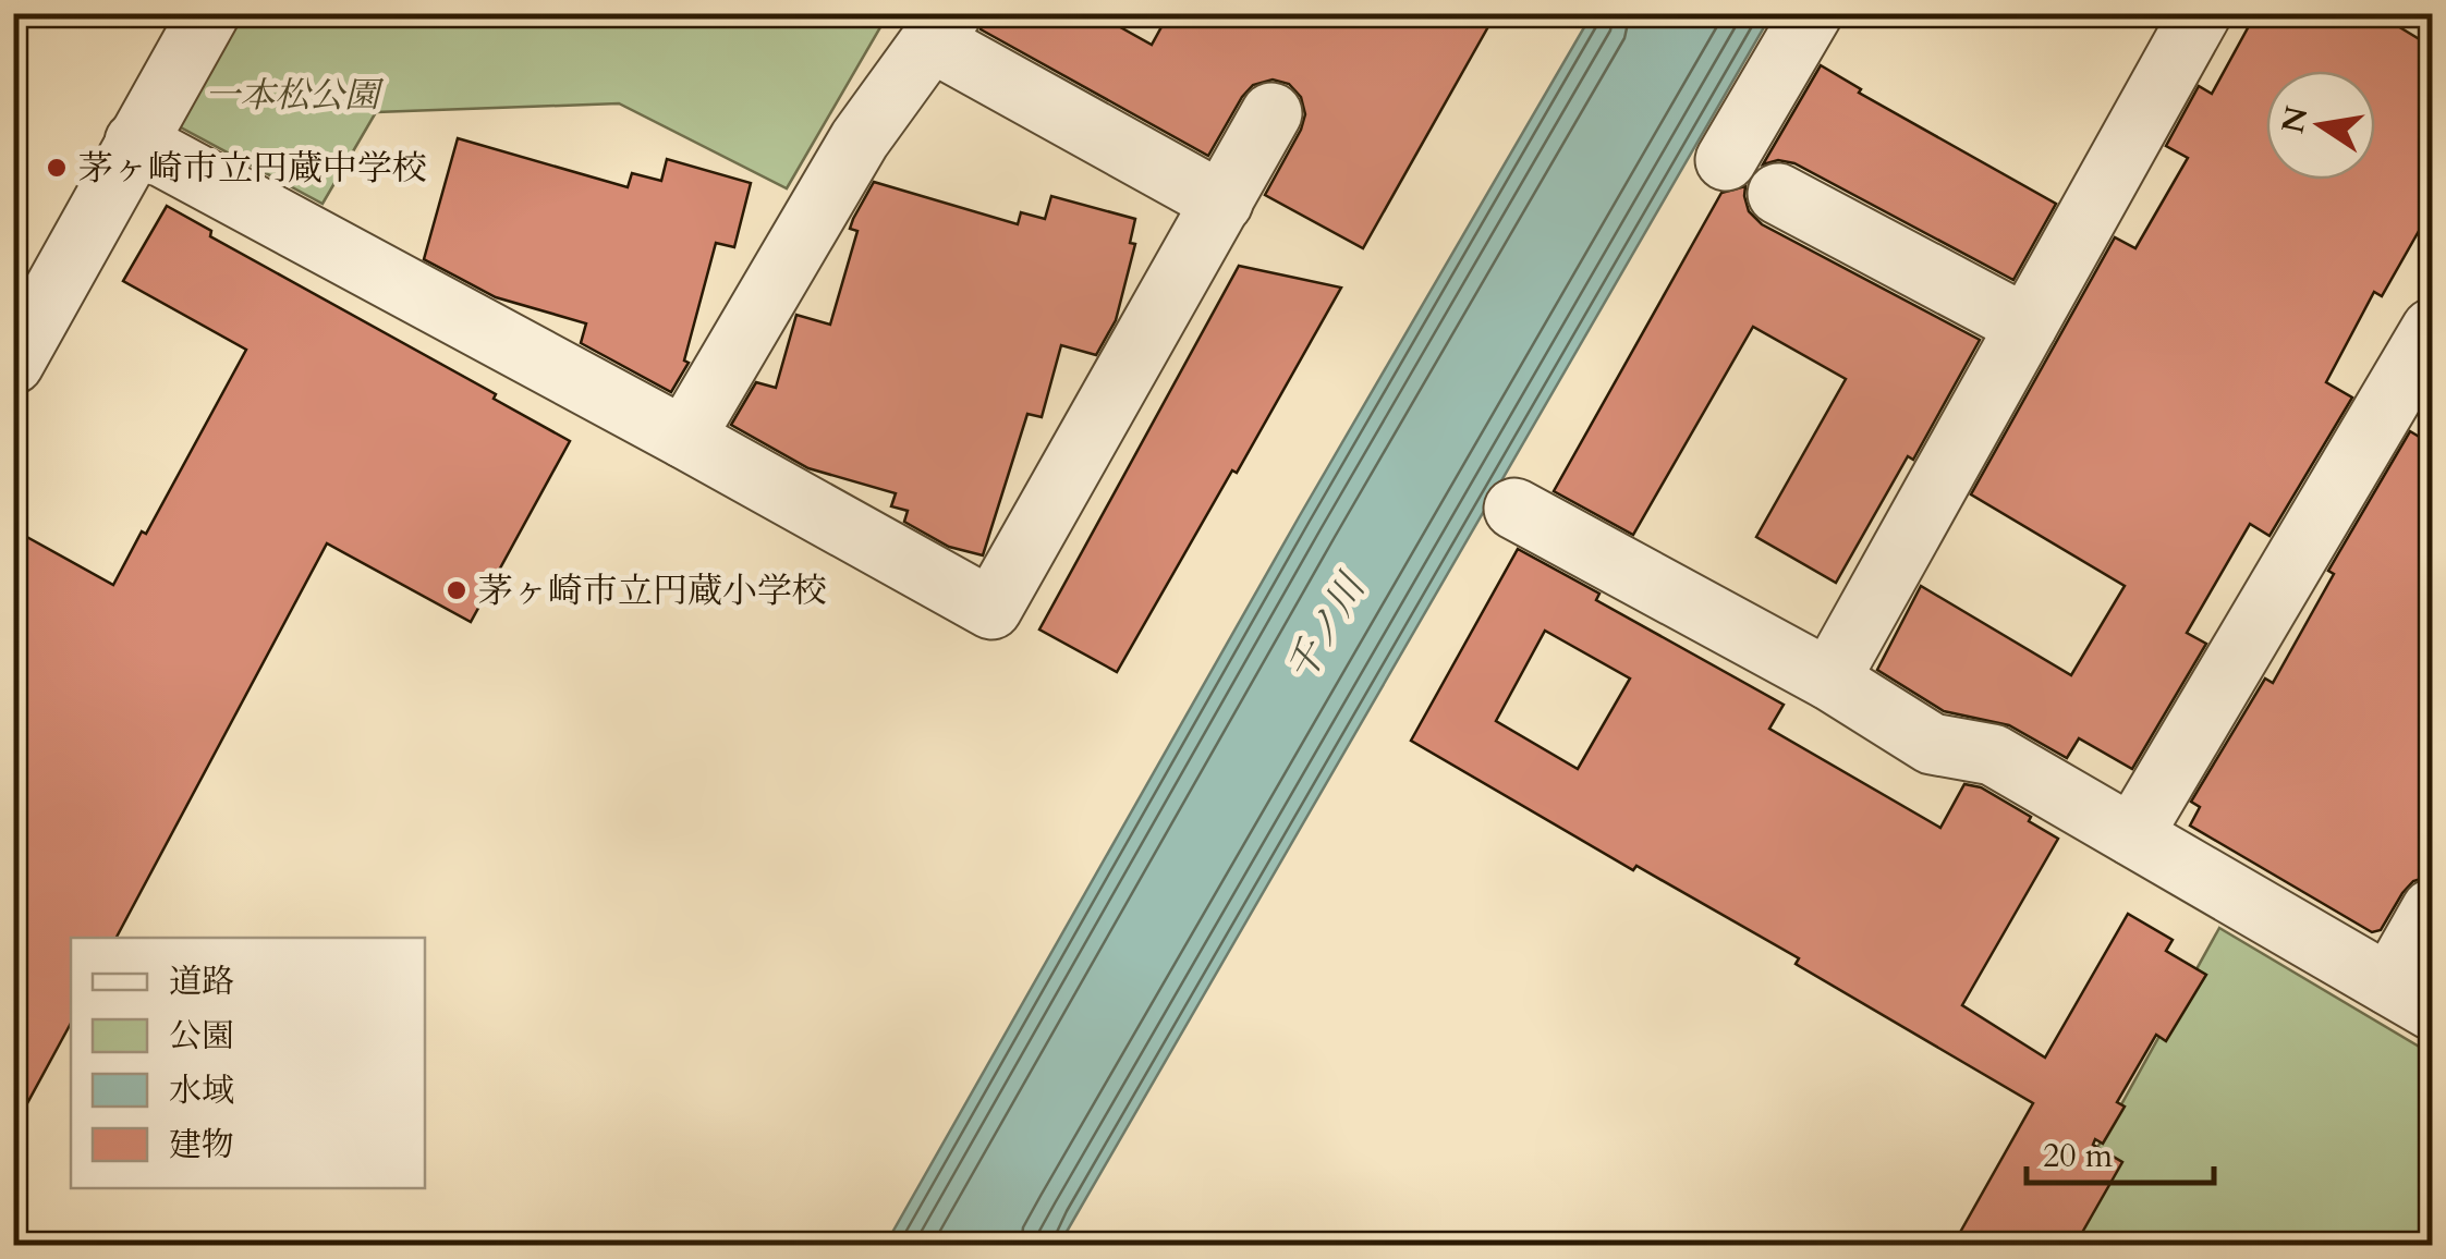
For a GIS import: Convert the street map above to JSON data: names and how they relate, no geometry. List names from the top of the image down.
{
  "water": ["千ノ川"],
  "parks": ["一本松公園"],
  "places": ["茅ヶ崎市立円蔵中学校", "茅ヶ崎市立円蔵小学校"],
  "legend": [
    "道路",
    "公園",
    "水域",
    "建物"
  ],
  "scale_bar": "20 m",
  "north": "left"
}
